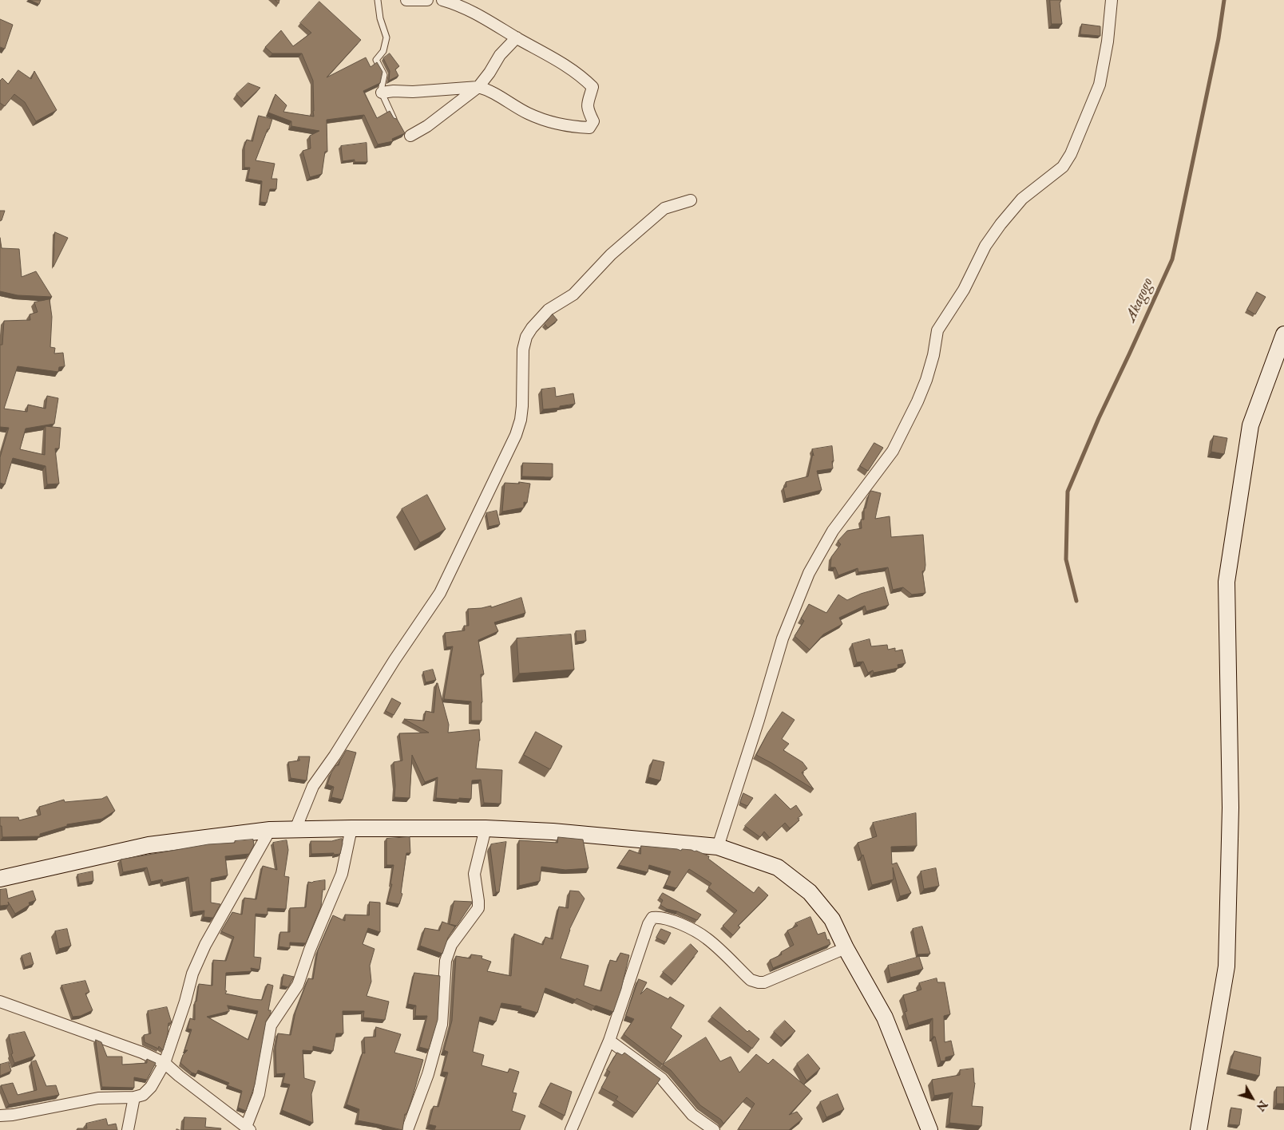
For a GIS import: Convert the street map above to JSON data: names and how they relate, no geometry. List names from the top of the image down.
{
  "water": ["Akagogo"],
  "north": "bottom right"
}
